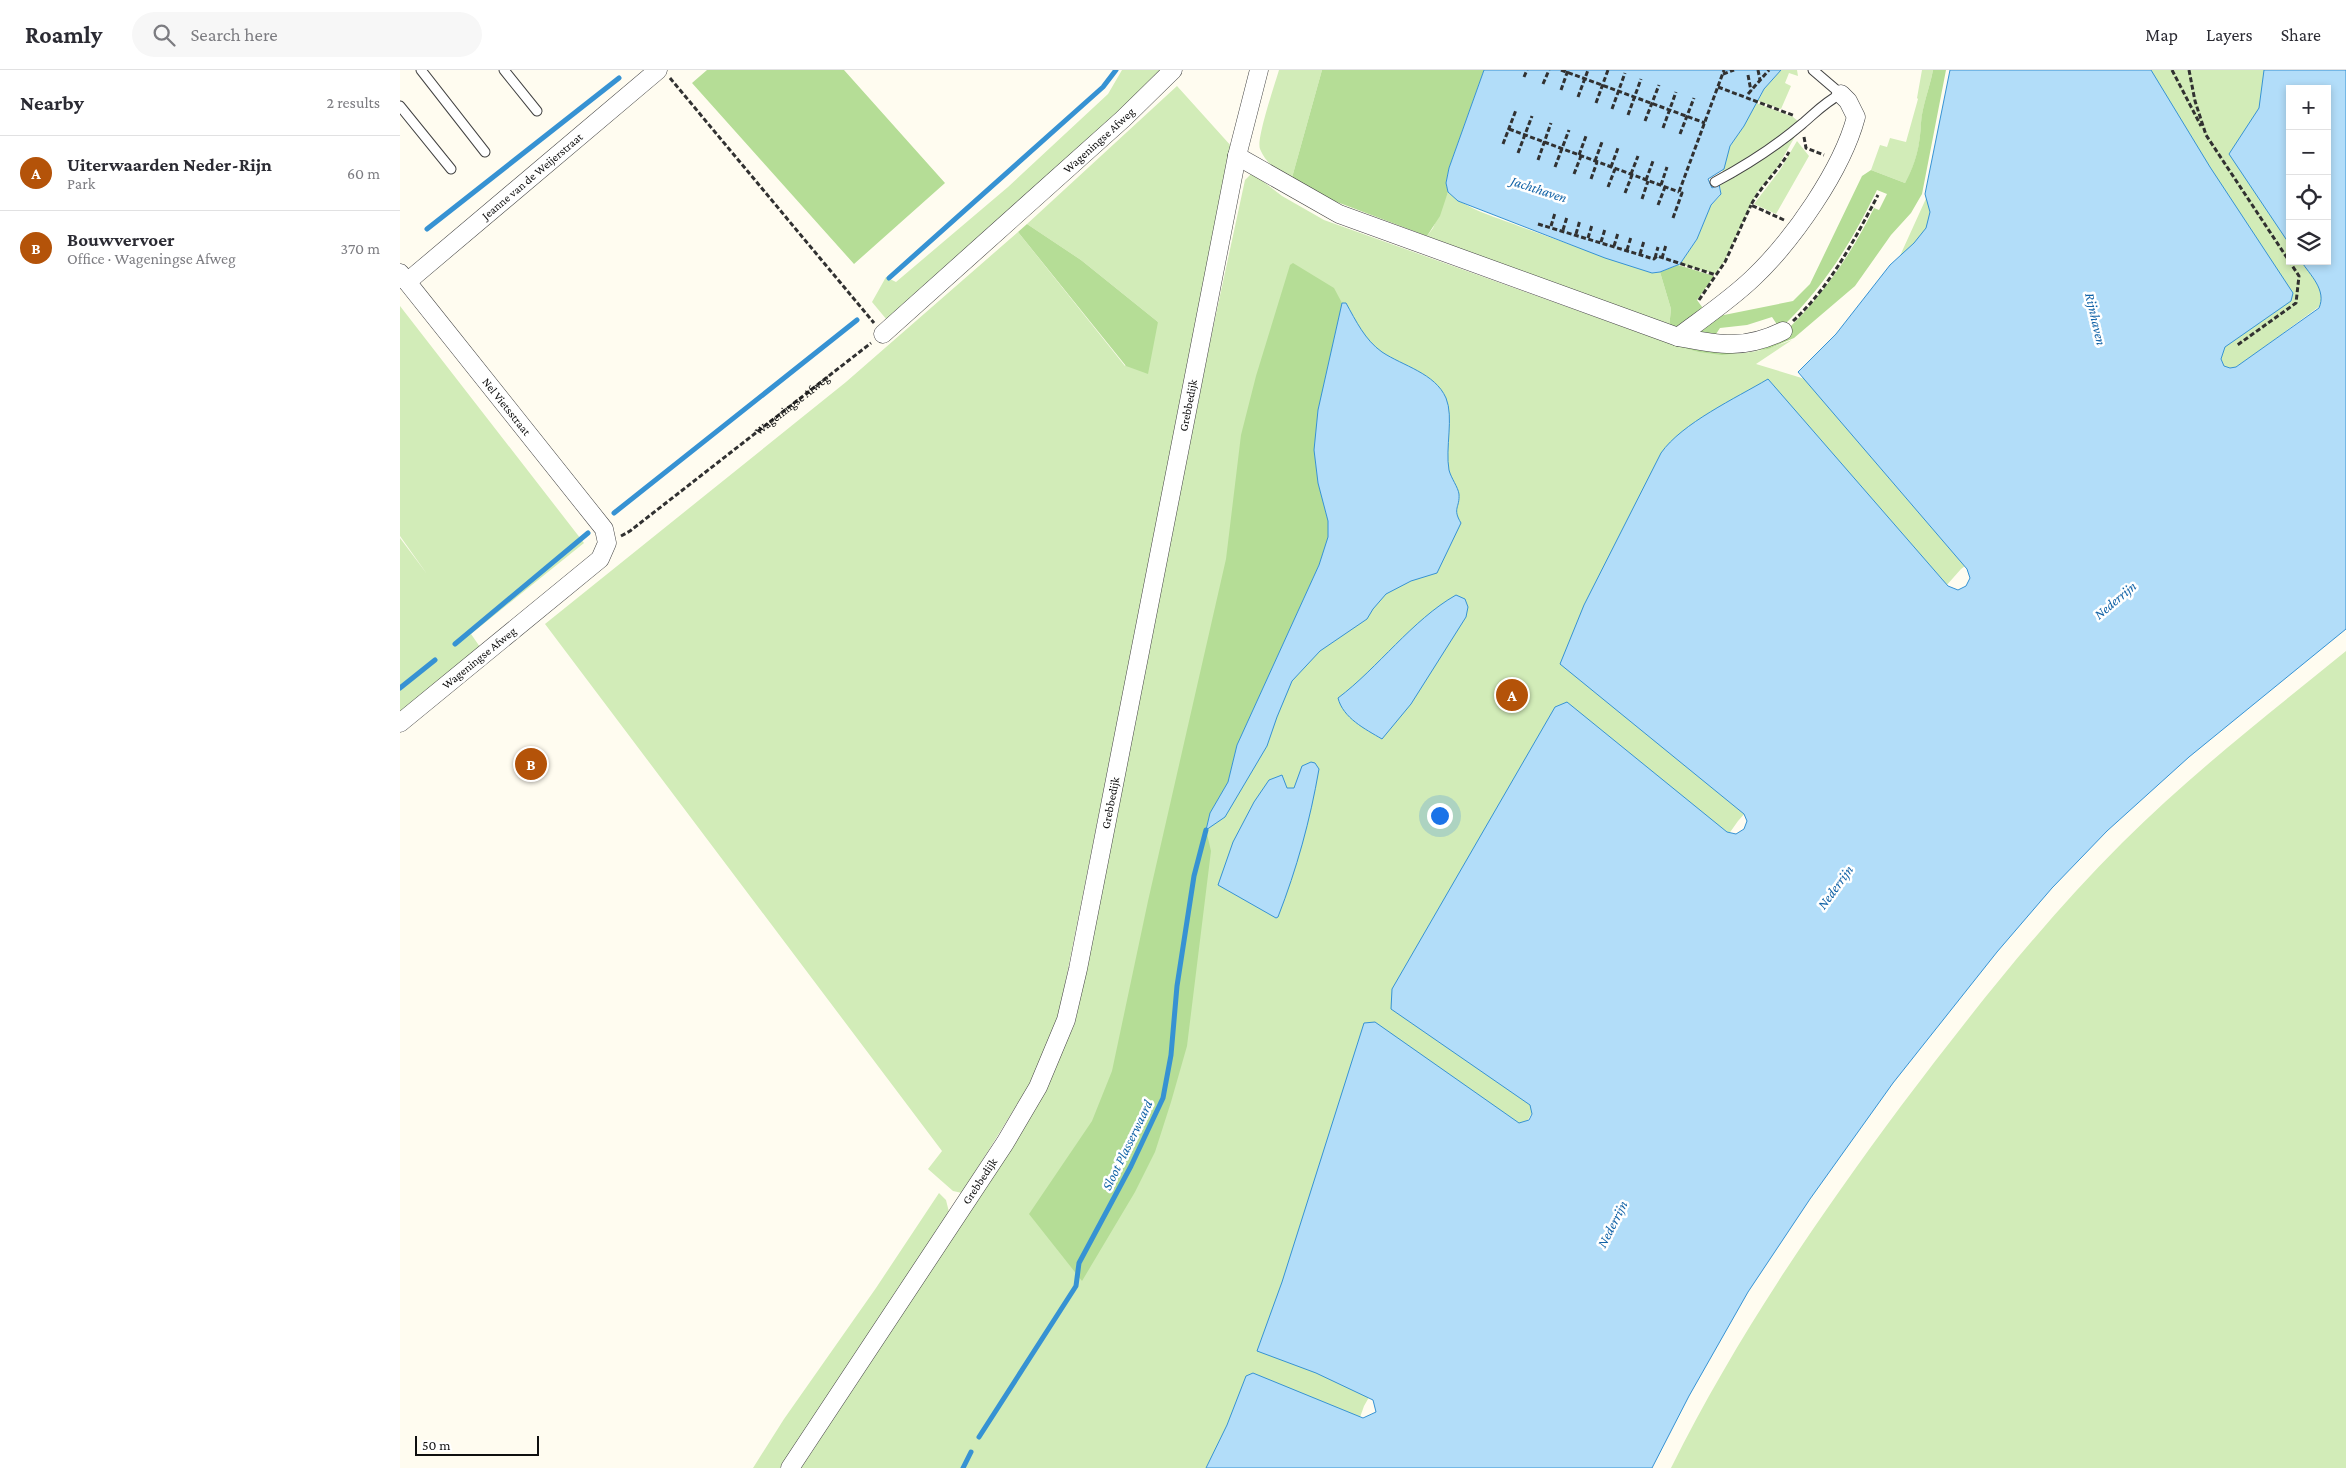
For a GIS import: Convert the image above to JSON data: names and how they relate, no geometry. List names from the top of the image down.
{
  "streets": {
    "street": [
      "Wageningse Afweg",
      "Jeanne van de Weijerstraat",
      "Grebbedijk",
      "Nel Vietsstraat"
    ]
  },
  "crossings": [
    ["Wageningse Afweg", "Nel Vietsstraat"],
    ["Jeanne van de Weijerstraat", "Nel Vietsstraat"]
  ],
  "water": [
    "Jachthaven",
    "Rijnhaven",
    "Nederrijn",
    "Sloot Plasserwaard"
  ],
  "scale_bar": "50 m",
  "page": {
    "header": "Roamly",
    "search": "Search here",
    "nav": ["Map", "Layers", "Share"],
    "heading": ["Nearby", "2 results"],
    "map_buttons": ["+", "−"],
    "list": [
      {
        "mark": "A",
        "name": "Uiterwaarden Neder-Rijn",
        "note": "Park",
        "value": "60 m"
      },
      {
        "mark": "B",
        "name": "Bouwvervoer",
        "note": "Office · Wageningse Afweg",
        "value": "370 m"
      }
    ],
    "pins": ["A", "B"],
    "scale": "50 m"
  }
}
